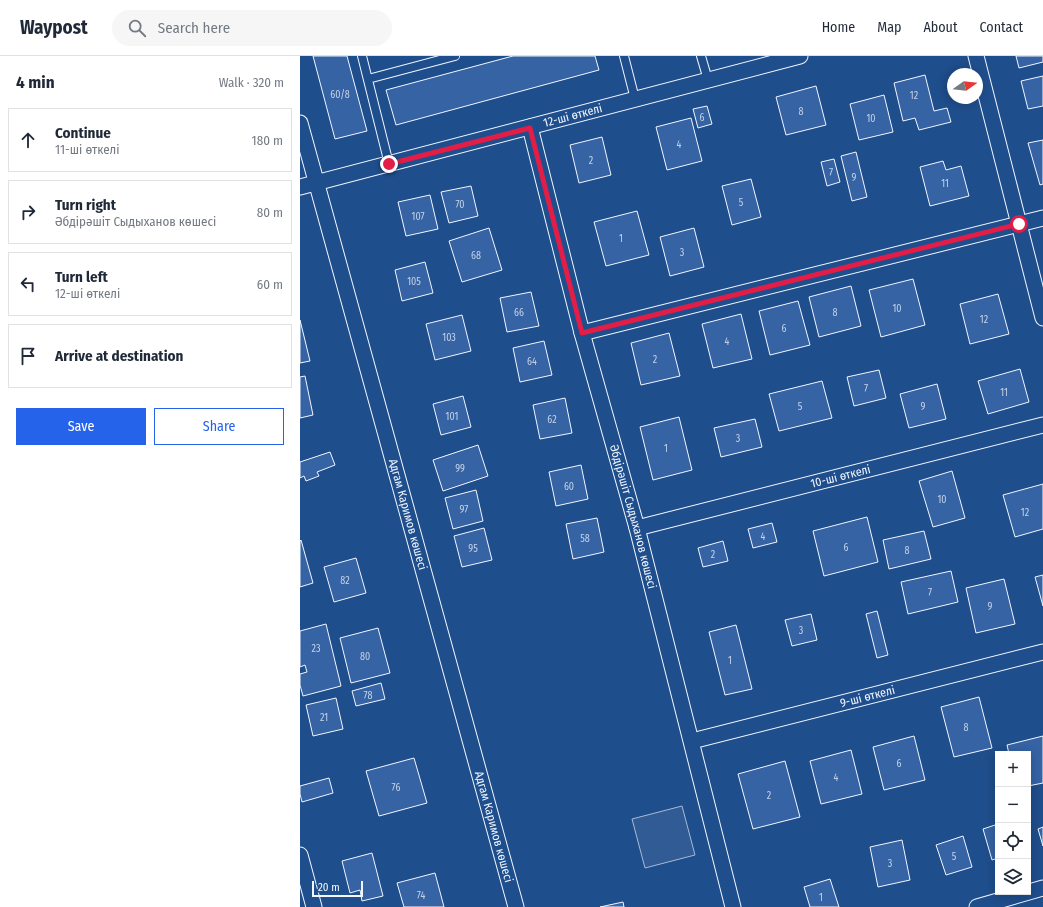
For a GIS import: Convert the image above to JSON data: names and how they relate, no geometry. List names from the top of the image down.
{
  "streets": {
    "street": [
      "12-ші өткелі",
      "10-ші өткелі",
      "Адгам Каримов көшесі",
      "Әбдірәшіт Сыдыханов көшесі",
      "9-ші өткелі"
    ]
  },
  "crossings": [
    ["12-ші өткелі", "Адгам Каримов көшесі"],
    ["12-ші өткелі", "Әбдірәшіт Сыдыханов көшесі"],
    ["10-ші өткелі", "Әбдірәшіт Сыдыханов көшесі"],
    ["Әбдірәшіт Сыдыханов көшесі", "9-ші өткелі"]
  ],
  "house_numbers": [
    "60/8",
    "12",
    "8",
    "6",
    "10",
    "4",
    "2",
    "7",
    "9",
    "11",
    "5",
    "70",
    "107",
    "1",
    "3",
    "68",
    "105",
    "10",
    "66",
    "8",
    "12",
    "6",
    "103",
    "4",
    "2",
    "64",
    "7",
    "11",
    "5",
    "9",
    "101",
    "62",
    "3",
    "1",
    "99",
    "60",
    "10",
    "97",
    "12",
    "4",
    "58",
    "6",
    "95",
    "8",
    "2",
    "82",
    "7",
    "9",
    "3",
    "23",
    "80",
    "1",
    "78",
    "21",
    "8",
    "6",
    "4",
    "76",
    "2",
    "5",
    "3",
    "74",
    "1"
  ],
  "scale_bar": "20 m",
  "north": "right",
  "page": {
    "header": "Waypost",
    "search": "Search here",
    "nav": [
      "Home",
      "Map",
      "About",
      "Contact"
    ],
    "heading": ["4 min", "Walk · 320 m"],
    "list": [
      ["Continue", "11-ші өткелі", "180 m"],
      ["Turn right", "Әбдірәшіт Сыдыханов көшесі", "80 m"],
      ["Turn left", "12-ші өткелі", "60 m"],
      "Arrive at destination"
    ],
    "buttons": ["Save", "Share"],
    "map_buttons": ["+", "−"],
    "scale": "20 m"
  }
}
